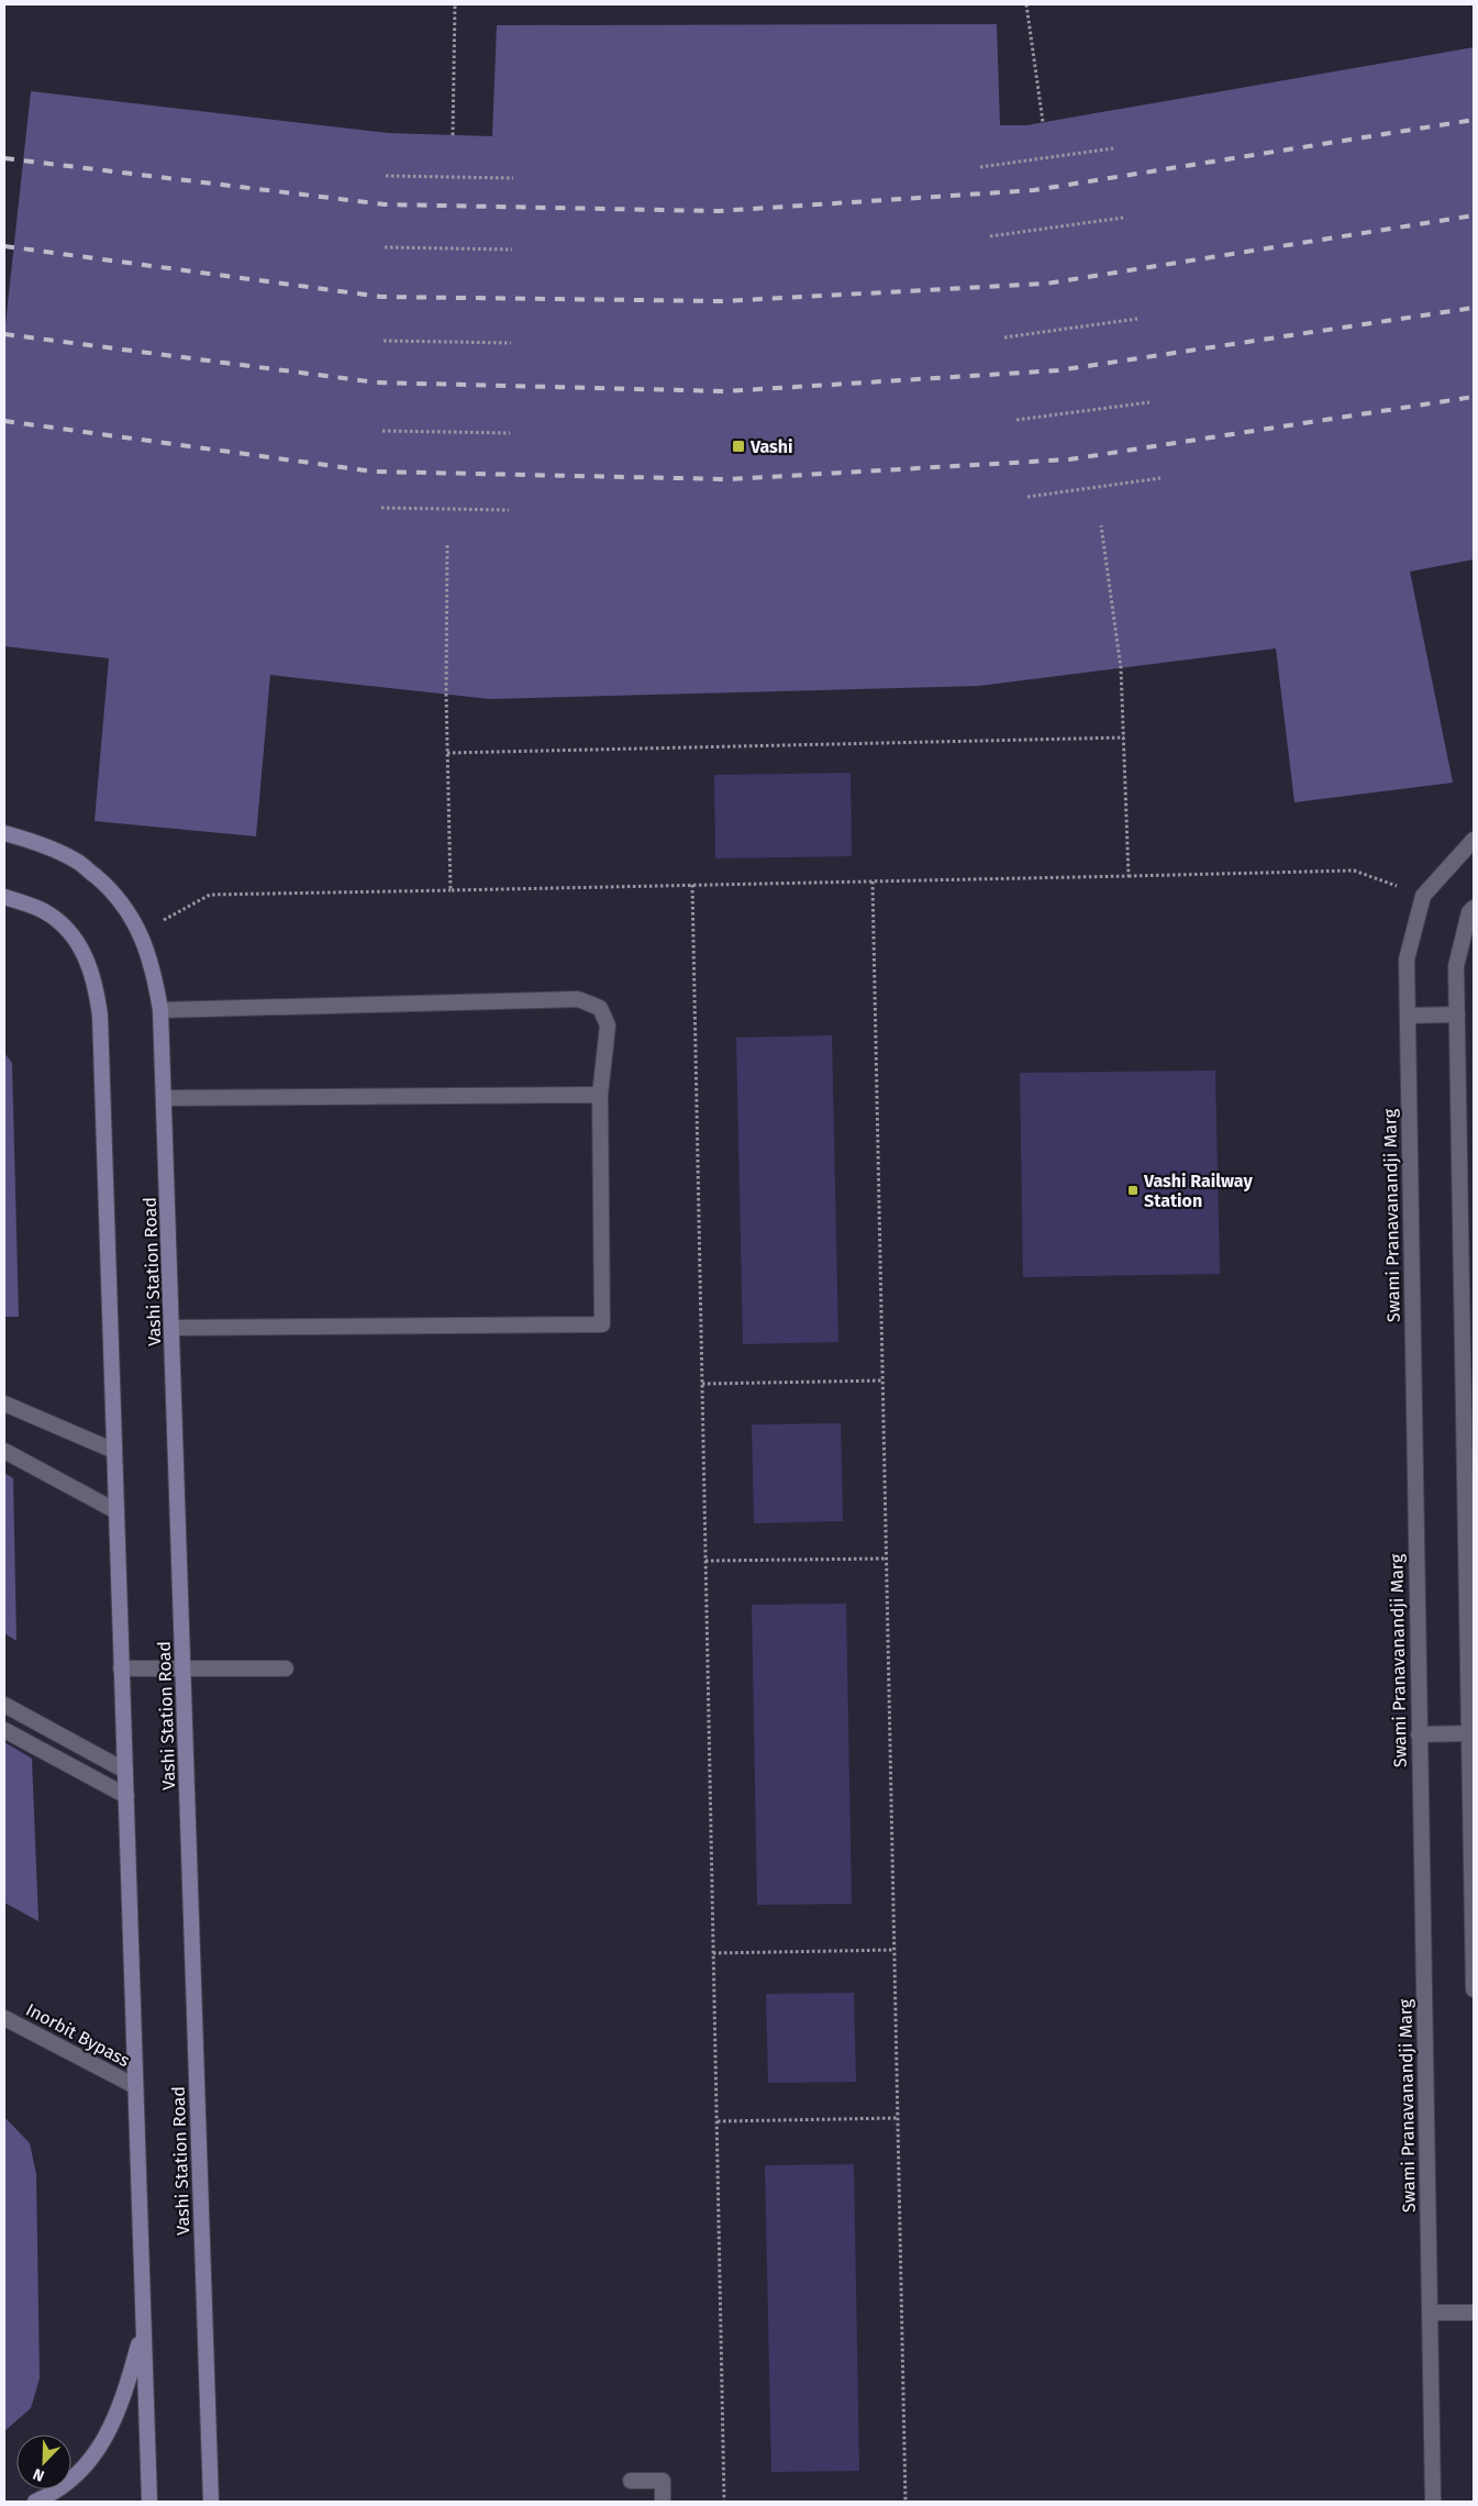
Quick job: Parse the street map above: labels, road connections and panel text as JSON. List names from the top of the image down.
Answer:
{
  "streets": {
    "main road": ["Vashi Station Road"],
    "street": ["Swami Pranavanandji Marg", "Inorbit Bypass"]
  },
  "places": {
    "transit": ["Vashi", "Vashi Railway Station"]
  },
  "north": "bottom left"
}
